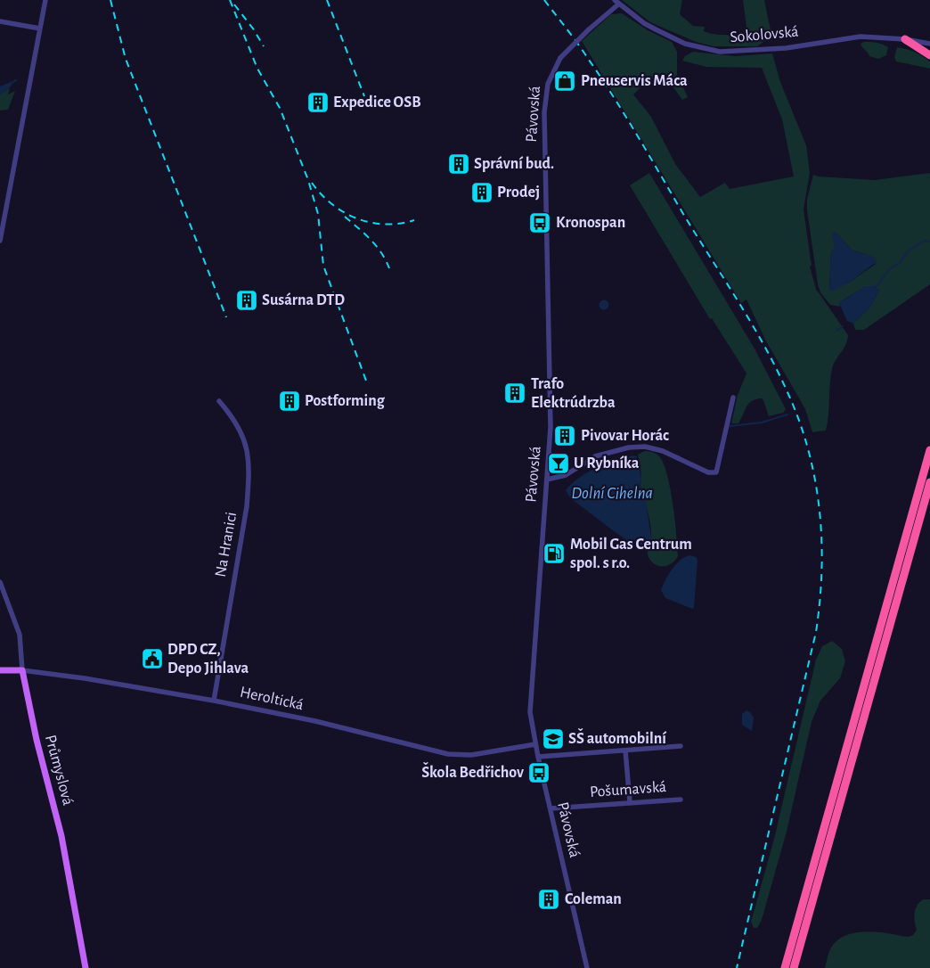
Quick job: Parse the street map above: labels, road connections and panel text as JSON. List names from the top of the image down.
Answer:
{
  "streets": {
    "main road": ["Heroltická", "Průmyslová"],
    "street": [
      "Sokolovská",
      "Pávovská",
      "Na Hranici",
      "Pošumavská"
    ]
  },
  "crossings": [
    ["Sokolovská", "Pávovská"],
    ["Pávovská", "Heroltická"],
    ["Pávovská", "Pošumavská"],
    ["Na Hranici", "Heroltická"],
    ["Heroltická", "Průmyslová"]
  ],
  "water": ["Dolní Cihelna"],
  "places": {
    "shop": ["Pneuservis Máca"],
    "building": [
      "Expedice OSB",
      "Správní bud.",
      "Prodej",
      "Susárna DTD",
      "Trafo Elektrúdrzba",
      "Postforming",
      "Pivovar Horác",
      "Coleman"
    ],
    "bus stop": ["Kronospan", "Škola Bedřichov"],
    "bar": ["U Rybníka"],
    "fuel station": ["Mobil Gas Centrum spol. s r.o."],
    "public building": ["DPD CZ, Depo Jihlava"],
    "school or university": ["SŠ automobilní"]
  }
}
